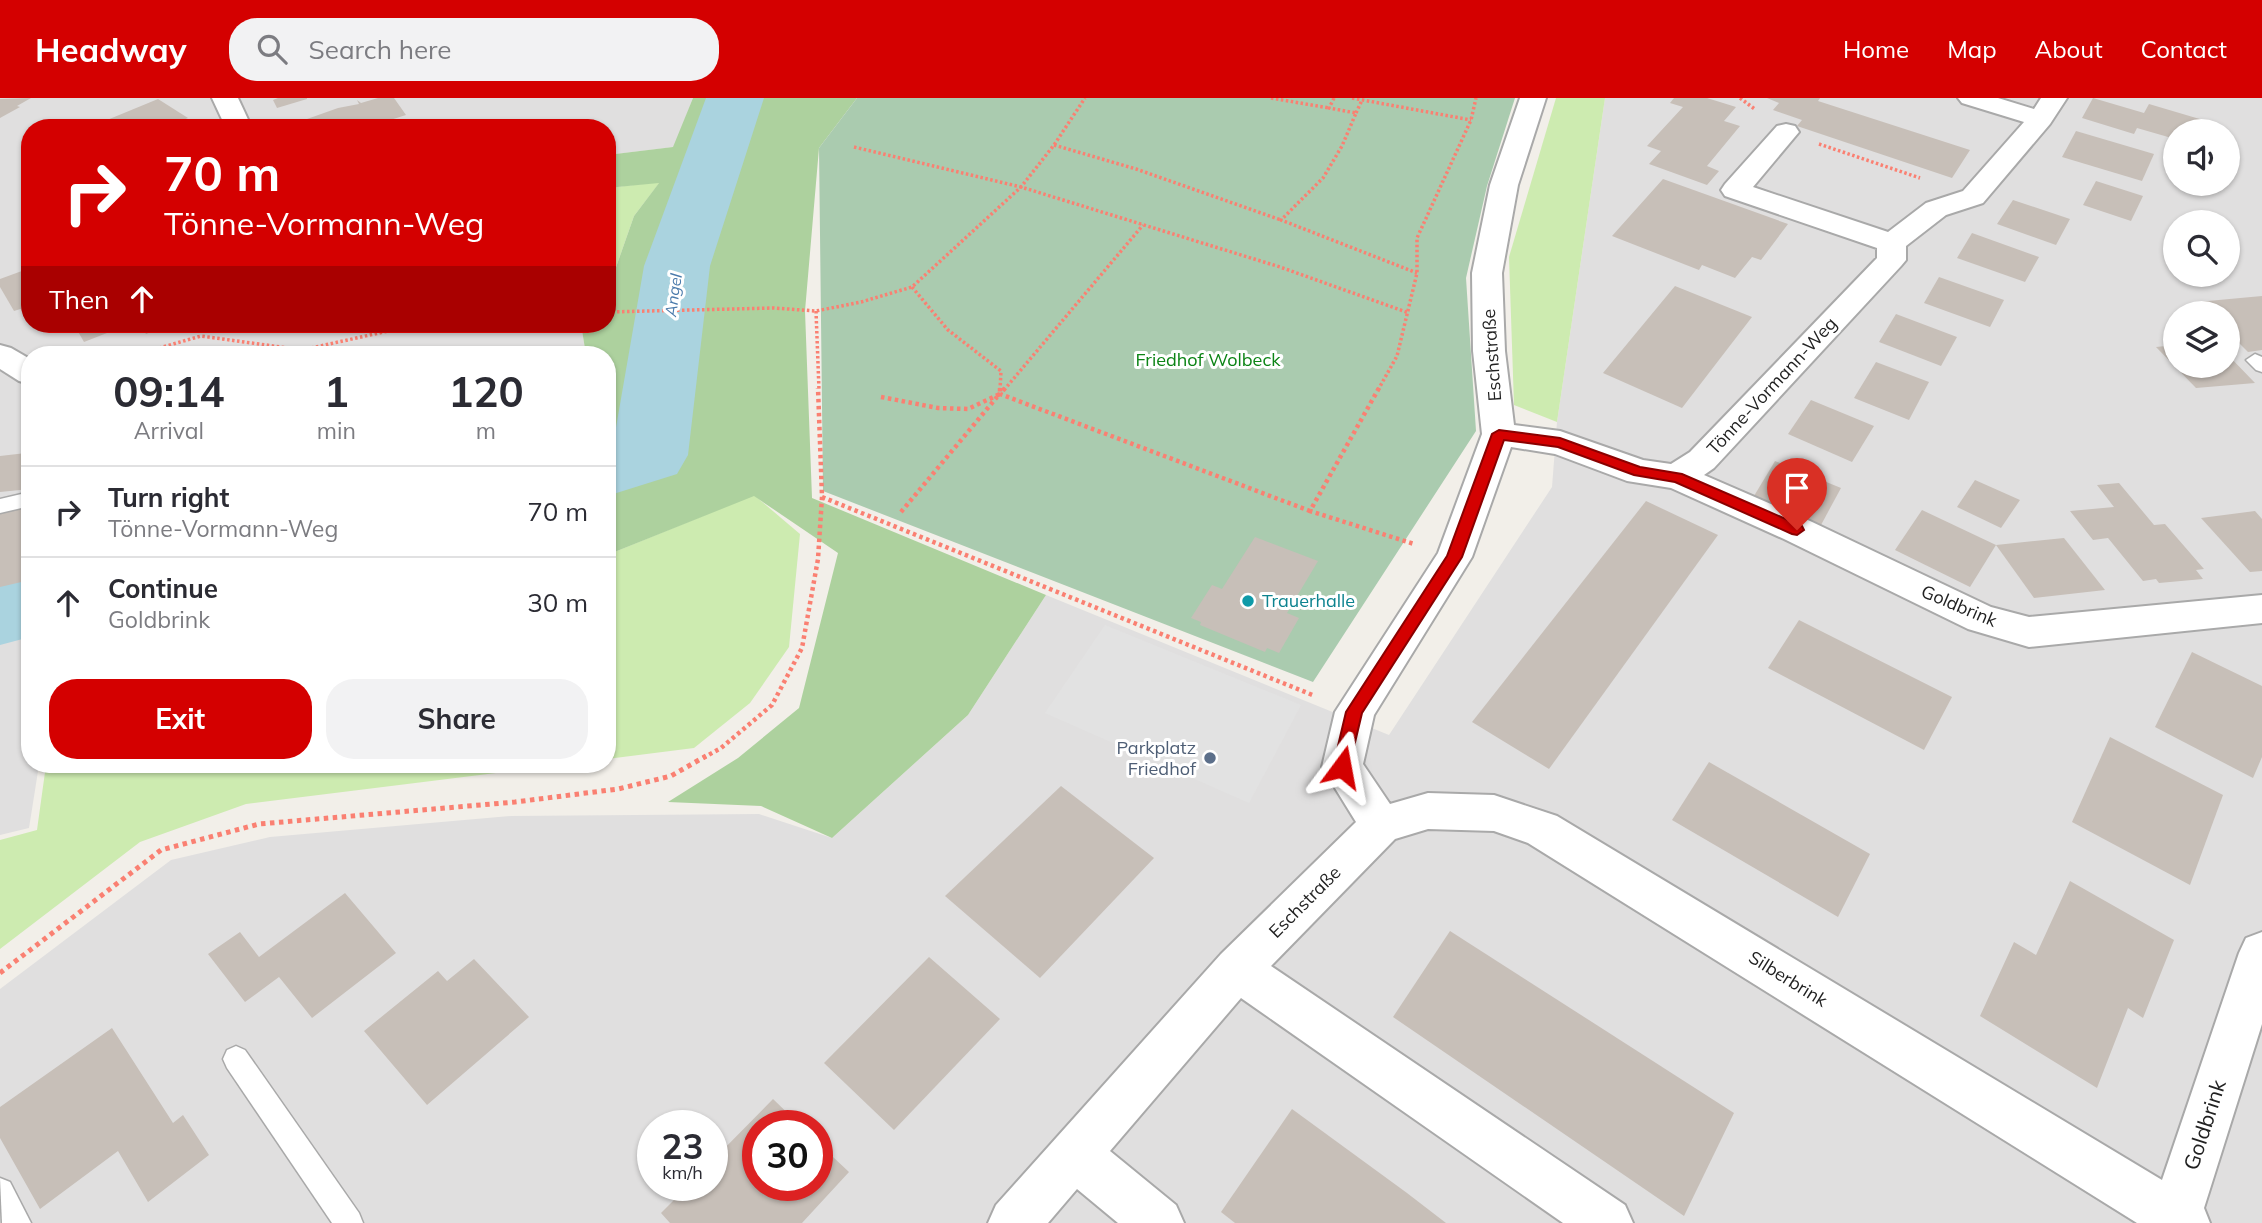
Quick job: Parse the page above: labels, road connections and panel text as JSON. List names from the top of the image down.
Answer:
{
  "streets": {
    "street": [
      "Eschstraße",
      "Tönne-Vormann-Weg",
      "Goldbrink",
      "Silberbrink"
    ]
  },
  "crossings": [
    ["Eschstraße", "Silberbrink"],
    ["Tönne-Vormann-Weg", "Goldbrink"],
    ["Goldbrink", "Silberbrink"]
  ],
  "water": ["Angel"],
  "parks": ["Friedhof Wolbeck"],
  "places": ["Trauerhalle", "Parkplatz Friedhof"],
  "page": {
    "header": "Headway",
    "search": "Search here",
    "nav": [
      "Home",
      "Map",
      "About",
      "Contact"
    ],
    "turn": ["70 m", "Tönne-Vormann-Weg"],
    "then": "Then",
    "eta": [
      "09:14",
      "Arrival",
      "1",
      "min",
      "120",
      "m"
    ],
    "list": [
      {
        "name": "Turn right",
        "note": "Tönne-Vormann-Weg",
        "value": "70 m"
      },
      {
        "name": "Continue",
        "note": "Goldbrink",
        "value": "30 m"
      }
    ],
    "buttons": ["Exit", "Share"],
    "speed": "23 km/h",
    "limit": "30"
  }
}
